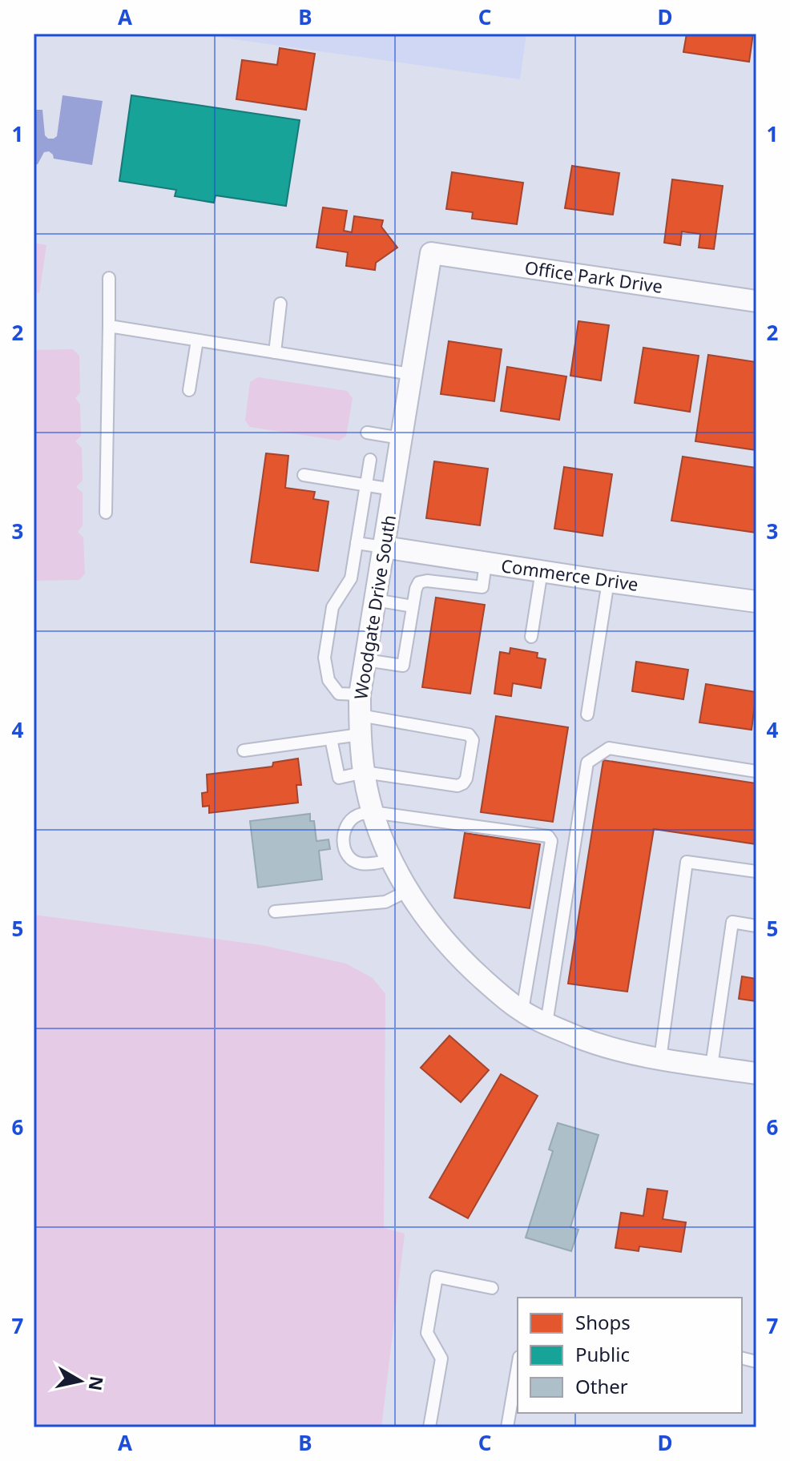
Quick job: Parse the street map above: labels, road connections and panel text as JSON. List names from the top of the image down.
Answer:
{
  "streets": {
    "street": ["Office Park Drive", "Commerce Drive", "Woodgate Drive South"]
  },
  "crossings": [
    ["Office Park Drive", "Woodgate Drive South"],
    ["Commerce Drive", "Woodgate Drive South"]
  ],
  "legend": ["Shops", "Public", "Other"],
  "north": "right",
  "grid": {
    "columns": [
      "A",
      "B",
      "C",
      "D"
    ],
    "rows": [
      "1",
      "2",
      "3",
      "4",
      "5",
      "6",
      "7"
    ]
  }
}
